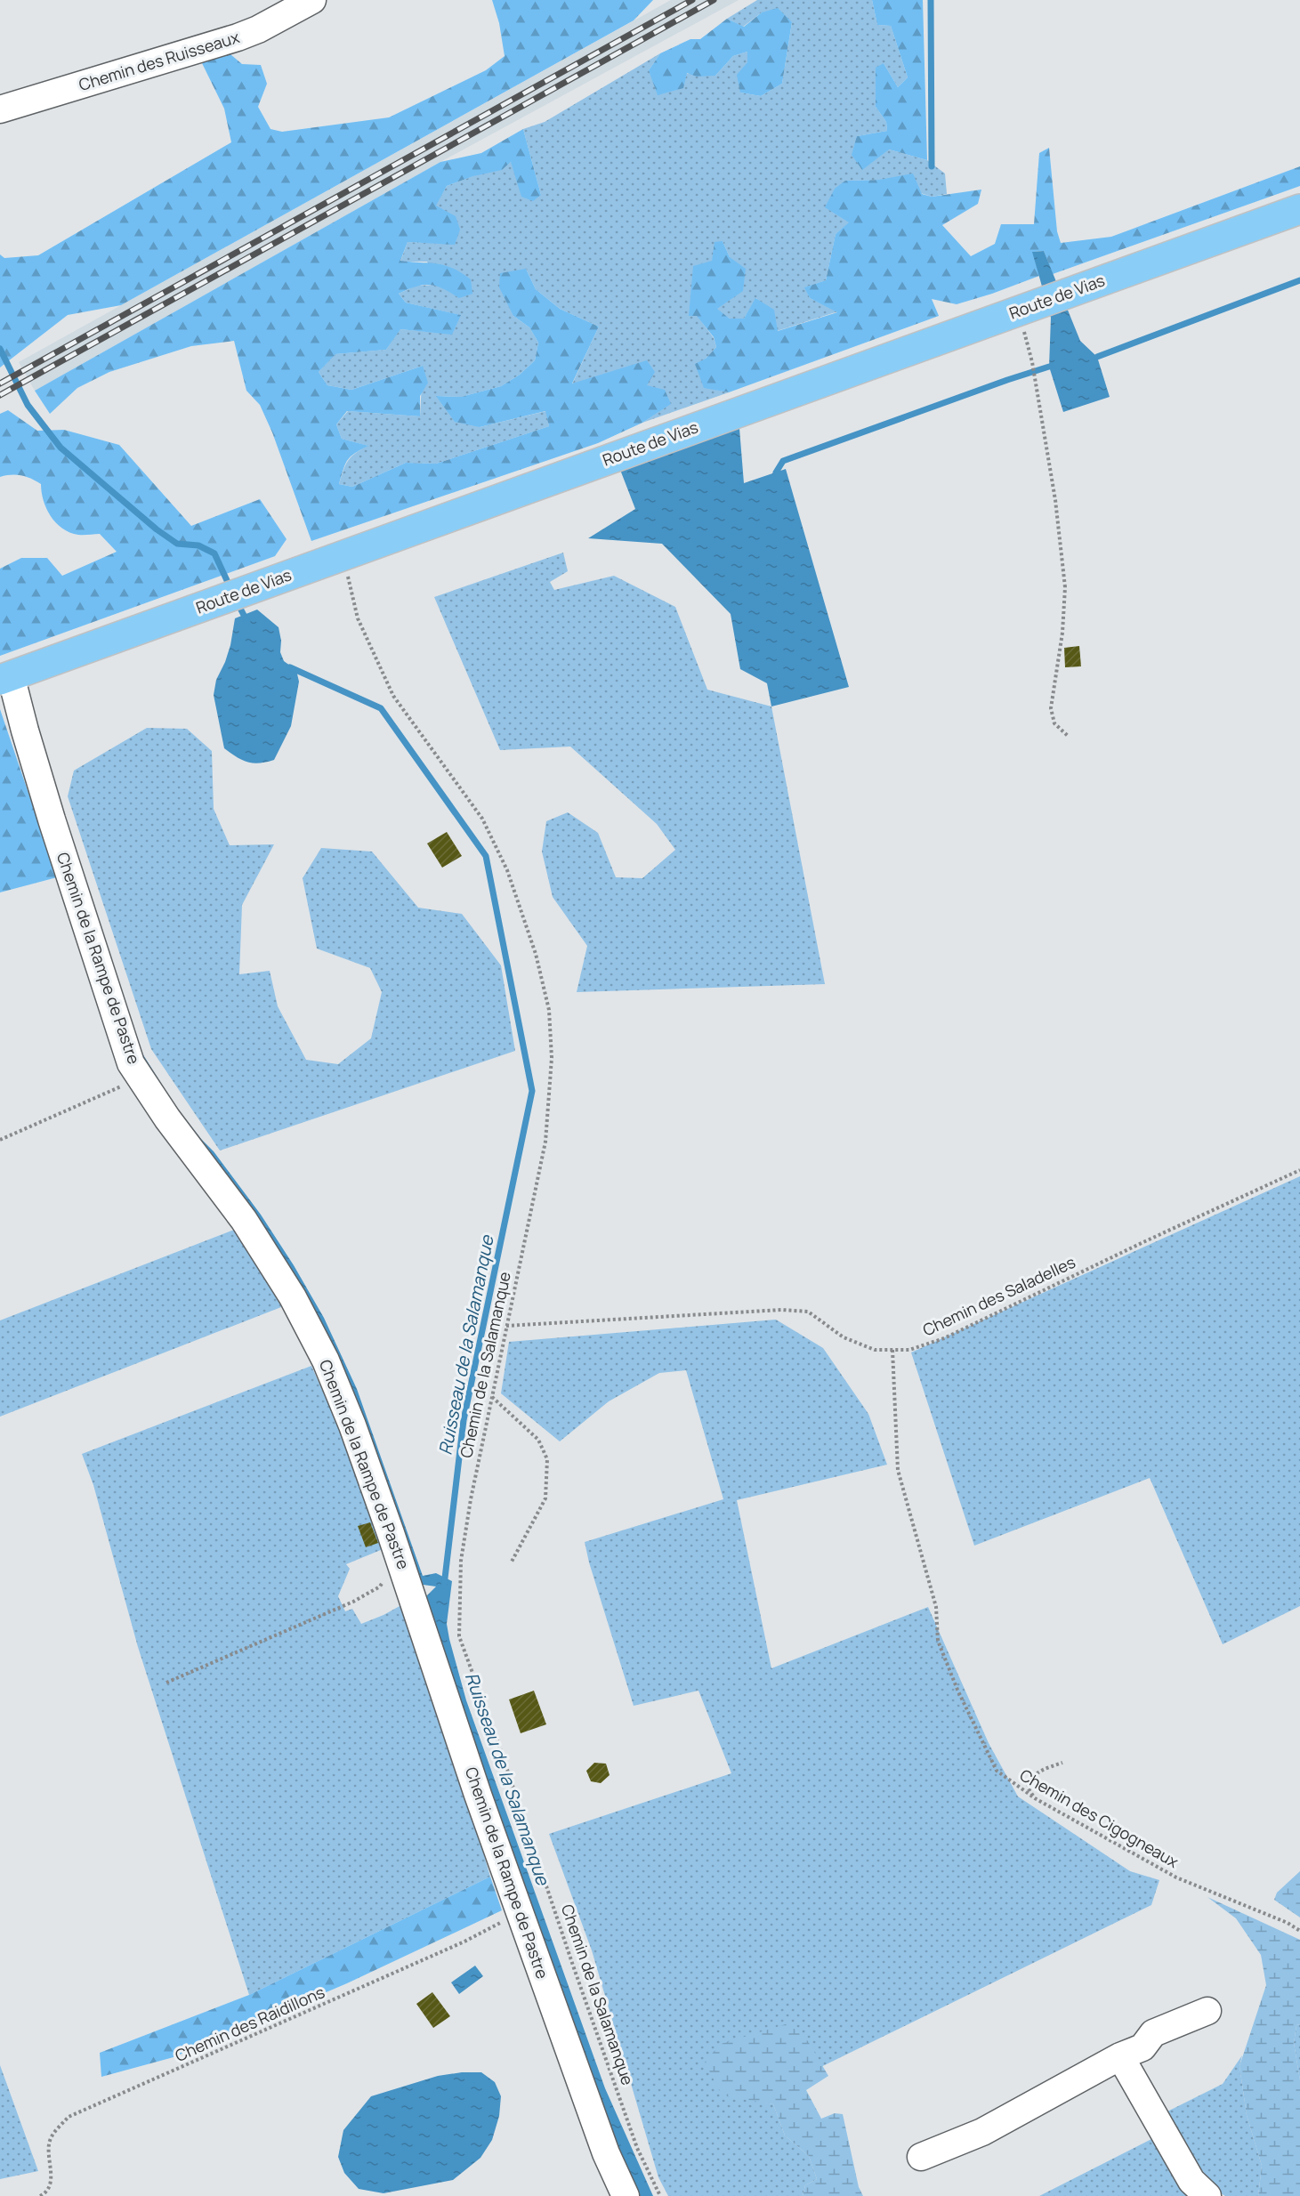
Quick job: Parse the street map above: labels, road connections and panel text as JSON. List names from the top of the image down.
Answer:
{
  "streets": {
    "main road": ["Route de Vias"],
    "street": ["Chemin des Ruisseaux", "Chemin de la Rampe de Pastre"],
    "path": [
      "Chemin des Saladelles",
      "Chemin de la Salamanque",
      "Chemin des Cigogneaux",
      "Chemin des Raidillons"
    ]
  },
  "crossings": [
    ["Route de Vias", "Chemin de la Rampe de Pastre"],
    ["Route de Vias", "Chemin de la Salamanque"],
    ["Chemin de la Rampe de Pastre", "Chemin des Raidillons"],
    ["Chemin des Saladelles", "Chemin de la Salamanque"],
    ["Chemin des Saladelles", "Chemin des Cigogneaux"]
  ],
  "water": ["Ruisseau de la Salamanque"]
}
